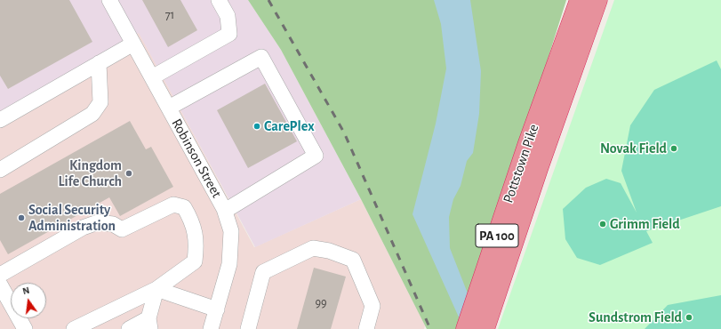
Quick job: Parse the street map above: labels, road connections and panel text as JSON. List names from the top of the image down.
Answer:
{
  "streets": {
    "highway": ["Pottstown Pike", "PA 100"],
    "street": ["Robinson Street"]
  },
  "places": [
    "CarePlex",
    "Novak Field",
    "Kingdom Life Church",
    "Social Security Administration",
    "Grimm Field",
    "Sundstrom Field"
  ],
  "house_numbers": ["71", "99"],
  "north": "top"
}
